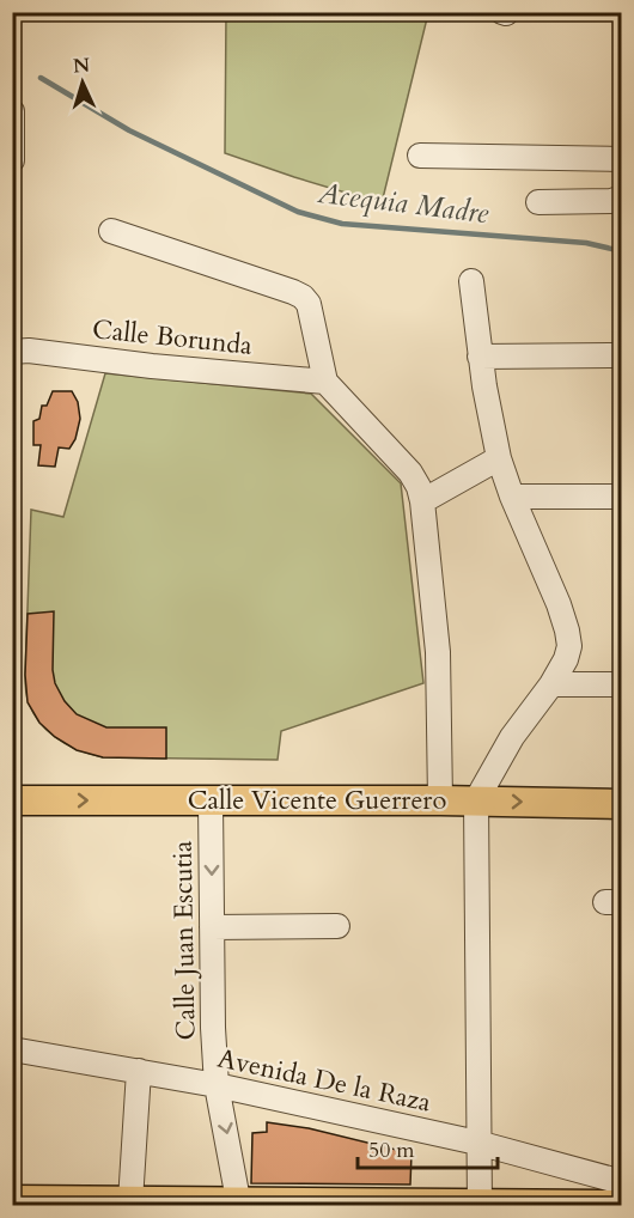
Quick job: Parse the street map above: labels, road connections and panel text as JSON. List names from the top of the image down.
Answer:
{
  "streets": {
    "main road": ["Calle Vicente Guerrero"],
    "street": ["Calle Borunda", "Calle Juan Escutia", "Avenida De la Raza"]
  },
  "crossings": [
    ["Calle Vicente Guerrero", "Calle Juan Escutia"],
    ["Calle Juan Escutia", "Avenida De la Raza"]
  ],
  "one_way": ["Calle Vicente Guerrero"],
  "water": ["Acequia Madre"],
  "scale_bar": "50 m",
  "north": "top"
}
